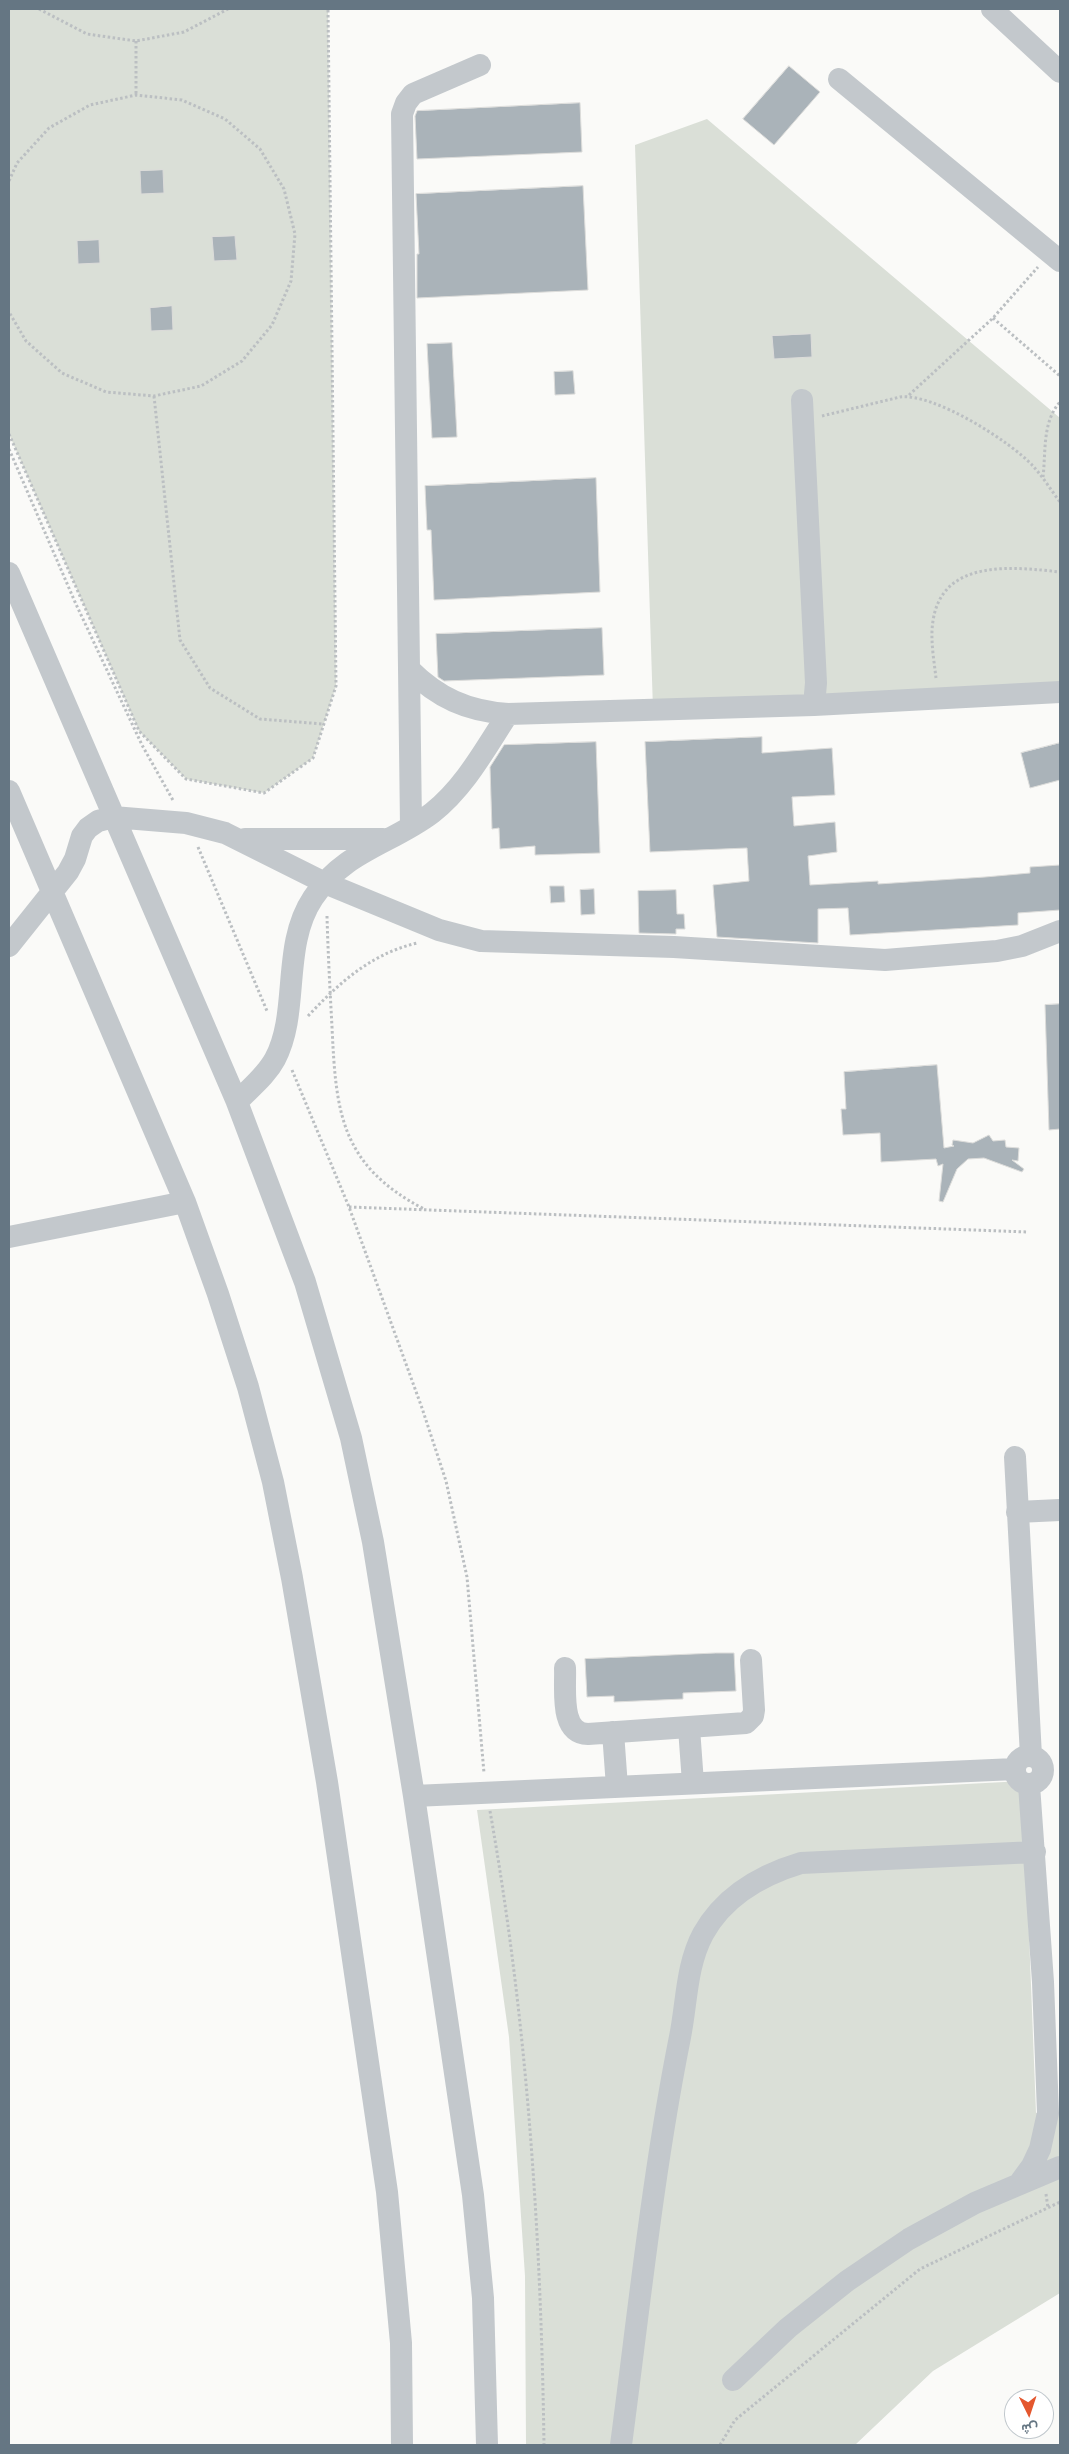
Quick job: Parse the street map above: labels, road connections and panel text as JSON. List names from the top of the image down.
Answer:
{
  "north": "bottom"
}
